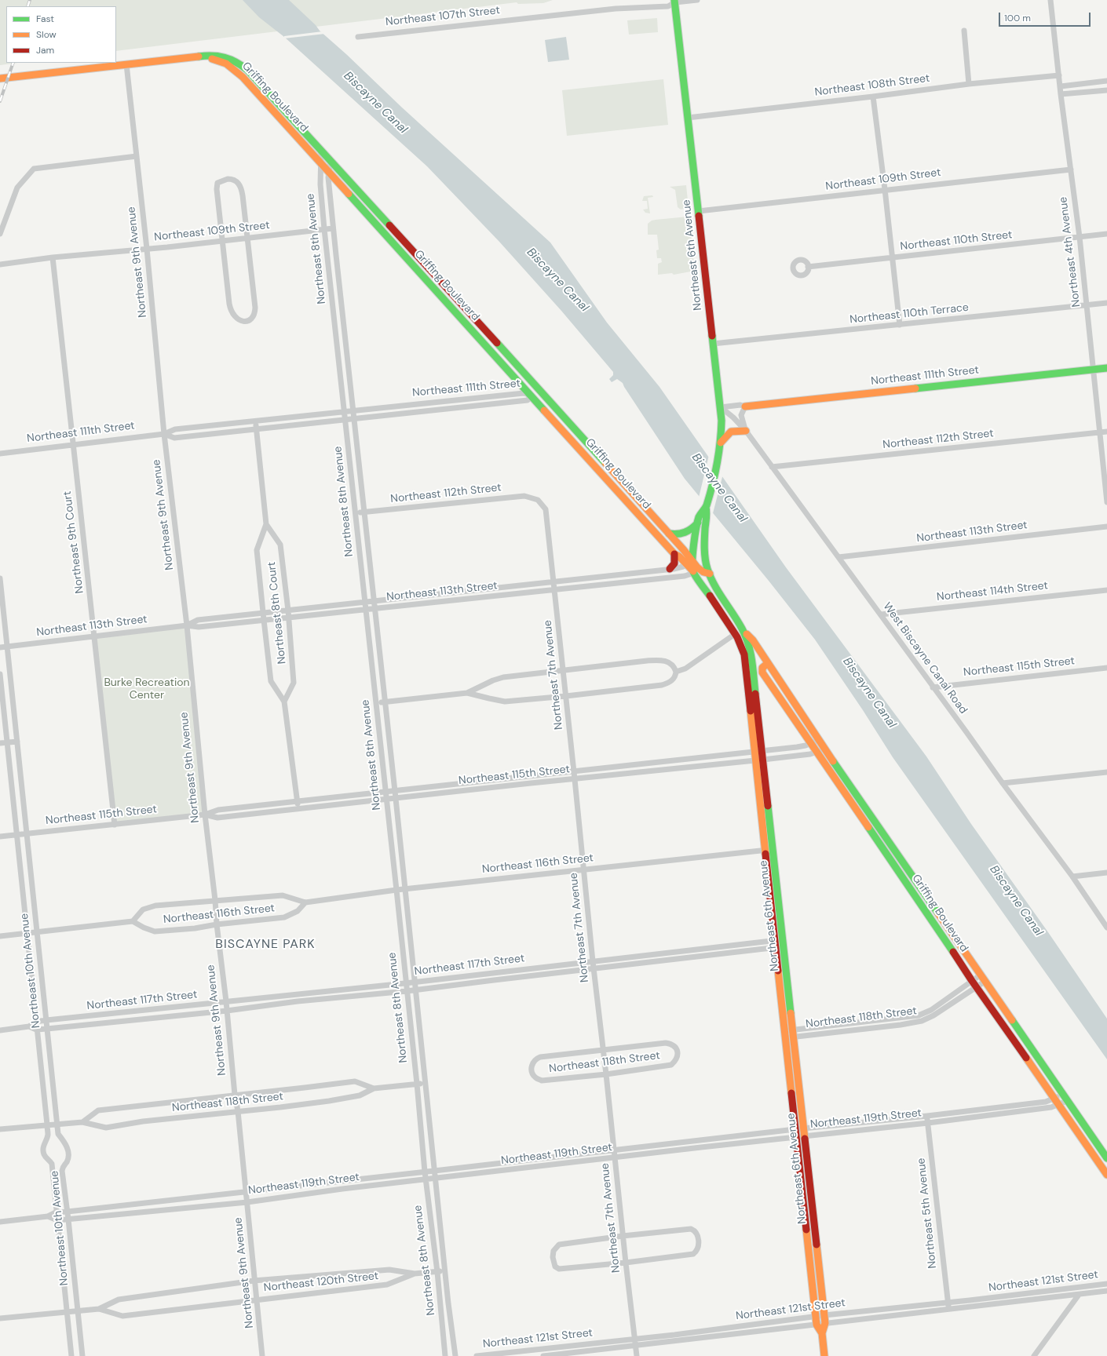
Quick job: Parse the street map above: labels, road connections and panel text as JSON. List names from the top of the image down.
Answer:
{
  "streets": {
    "street": [
      "Northeast 107th Street",
      "Northeast 108th Street",
      "Griffing Boulevard",
      "Northeast 109th Street",
      "Northeast 110th Street",
      "Northeast 8th Avenue",
      "Northeast 4th Avenue",
      "Northeast 6th Avenue",
      "Northeast 9th Avenue",
      "Northeast 110th Terrace",
      "Northeast 111th Street",
      "Northeast 112th Street",
      "Northeast 113th Street",
      "Northeast 9th Court",
      "Northeast 114th Street",
      "Northeast 8th Court",
      "West Biscayne Canal Road",
      "Northeast 115th Street",
      "Northeast 7th Avenue",
      "Northeast 116th Street",
      "Northeast 117th Street",
      "Northeast 10th Avenue",
      "Northeast 118th Street",
      "Northeast 119th Street",
      "Northeast 5th Avenue",
      "Northeast 121st Street",
      "Northeast 120th Street"
    ]
  },
  "crossings": [
    ["Northeast 107th Street", "Northeast 6th Avenue"],
    ["Northeast 108th Street", "Northeast 4th Avenue"],
    ["Northeast 108th Street", "Northeast 6th Avenue"],
    ["Griffing Boulevard", "Northeast 8th Avenue"],
    ["Griffing Boulevard", "Northeast 6th Avenue"],
    ["Griffing Boulevard", "Northeast 111th Street"],
    ["Griffing Boulevard", "Northeast 113th Street"],
    ["Griffing Boulevard", "Northeast 115th Street"],
    ["Griffing Boulevard", "Northeast 118th Street"],
    ["Griffing Boulevard", "Northeast 119th Street"],
    ["Northeast 109th Street", "Northeast 8th Avenue"],
    ["Northeast 109th Street", "Northeast 4th Avenue"],
    ["Northeast 109th Street", "Northeast 6th Avenue"],
    ["Northeast 109th Street", "Northeast 9th Avenue"],
    ["Northeast 109th Street", "Northeast 9th Court"],
    ["Northeast 110th Street", "Northeast 4th Avenue"],
    ["Northeast 8th Avenue", "Northeast 111th Street"],
    ["Northeast 8th Avenue", "Northeast 112th Street"],
    ["Northeast 8th Avenue", "Northeast 113th Street"],
    ["Northeast 8th Avenue", "Northeast 115th Street"],
    ["Northeast 8th Avenue", "Northeast 116th Street"],
    ["Northeast 8th Avenue", "Northeast 117th Street"],
    ["Northeast 8th Avenue", "Northeast 118th Street"],
    ["Northeast 8th Avenue", "Northeast 119th Street"],
    ["Northeast 8th Avenue", "Northeast 120th Street"],
    ["Northeast 4th Avenue", "Northeast 110th Terrace"],
    ["Northeast 4th Avenue", "Northeast 111th Street"],
    ["Northeast 4th Avenue", "Northeast 112th Street"],
    ["Northeast 6th Avenue", "Northeast 110th Terrace"],
    ["Northeast 6th Avenue", "Northeast 113th Street"],
    ["Northeast 6th Avenue", "West Biscayne Canal Road"],
    ["Northeast 6th Avenue", "Northeast 115th Street"],
    ["Northeast 6th Avenue", "Northeast 116th Street"],
    ["Northeast 6th Avenue", "Northeast 117th Street"],
    ["Northeast 6th Avenue", "Northeast 118th Street"],
    ["Northeast 6th Avenue", "Northeast 119th Street"],
    ["Northeast 6th Avenue", "Northeast 121st Street"],
    ["Northeast 9th Avenue", "Northeast 111th Street"],
    ["Northeast 9th Avenue", "Northeast 113th Street"],
    ["Northeast 9th Avenue", "Northeast 115th Street"],
    ["Northeast 9th Avenue", "Northeast 116th Street"],
    ["Northeast 9th Avenue", "Northeast 117th Street"],
    ["Northeast 9th Avenue", "Northeast 118th Street"],
    ["Northeast 9th Avenue", "Northeast 119th Street"],
    ["Northeast 9th Avenue", "Northeast 120th Street"],
    ["Northeast 111th Street", "Northeast 9th Court"],
    ["Northeast 111th Street", "Northeast 8th Court"],
    ["Northeast 112th Street", "West Biscayne Canal Road"],
    ["Northeast 112th Street", "Northeast 7th Avenue"],
    ["Northeast 113th Street", "Northeast 9th Court"],
    ["Northeast 113th Street", "Northeast 8th Court"],
    ["Northeast 113th Street", "West Biscayne Canal Road"],
    ["Northeast 113th Street", "Northeast 7th Avenue"],
    ["Northeast 113th Street", "Northeast 10th Avenue"],
    ["Northeast 9th Court", "Northeast 115th Street"],
    ["Northeast 114th Street", "West Biscayne Canal Road"],
    ["Northeast 8th Court", "Northeast 115th Street"],
    ["West Biscayne Canal Road", "Northeast 115th Street"],
    ["Northeast 115th Street", "Northeast 7th Avenue"],
    ["Northeast 115th Street", "Northeast 10th Avenue"],
    ["Northeast 7th Avenue", "Northeast 116th Street"],
    ["Northeast 7th Avenue", "Northeast 117th Street"],
    ["Northeast 7th Avenue", "Northeast 118th Street"],
    ["Northeast 7th Avenue", "Northeast 119th Street"],
    ["Northeast 7th Avenue", "Northeast 121st Street"],
    ["Northeast 117th Street", "Northeast 10th Avenue"],
    ["Northeast 10th Avenue", "Northeast 118th Street"],
    ["Northeast 10th Avenue", "Northeast 119th Street"],
    ["Northeast 10th Avenue", "Northeast 120th Street"],
    ["Northeast 119th Street", "Northeast 5th Avenue"],
    ["Northeast 5th Avenue", "Northeast 121st Street"]
  ],
  "districts": ["BISCAYNE PARK"],
  "water": ["Biscayne Canal"],
  "parks": ["Burke Recreation Center"],
  "legend": ["Fast", "Slow", "Jam"],
  "scale_bar": "100 m"
}
